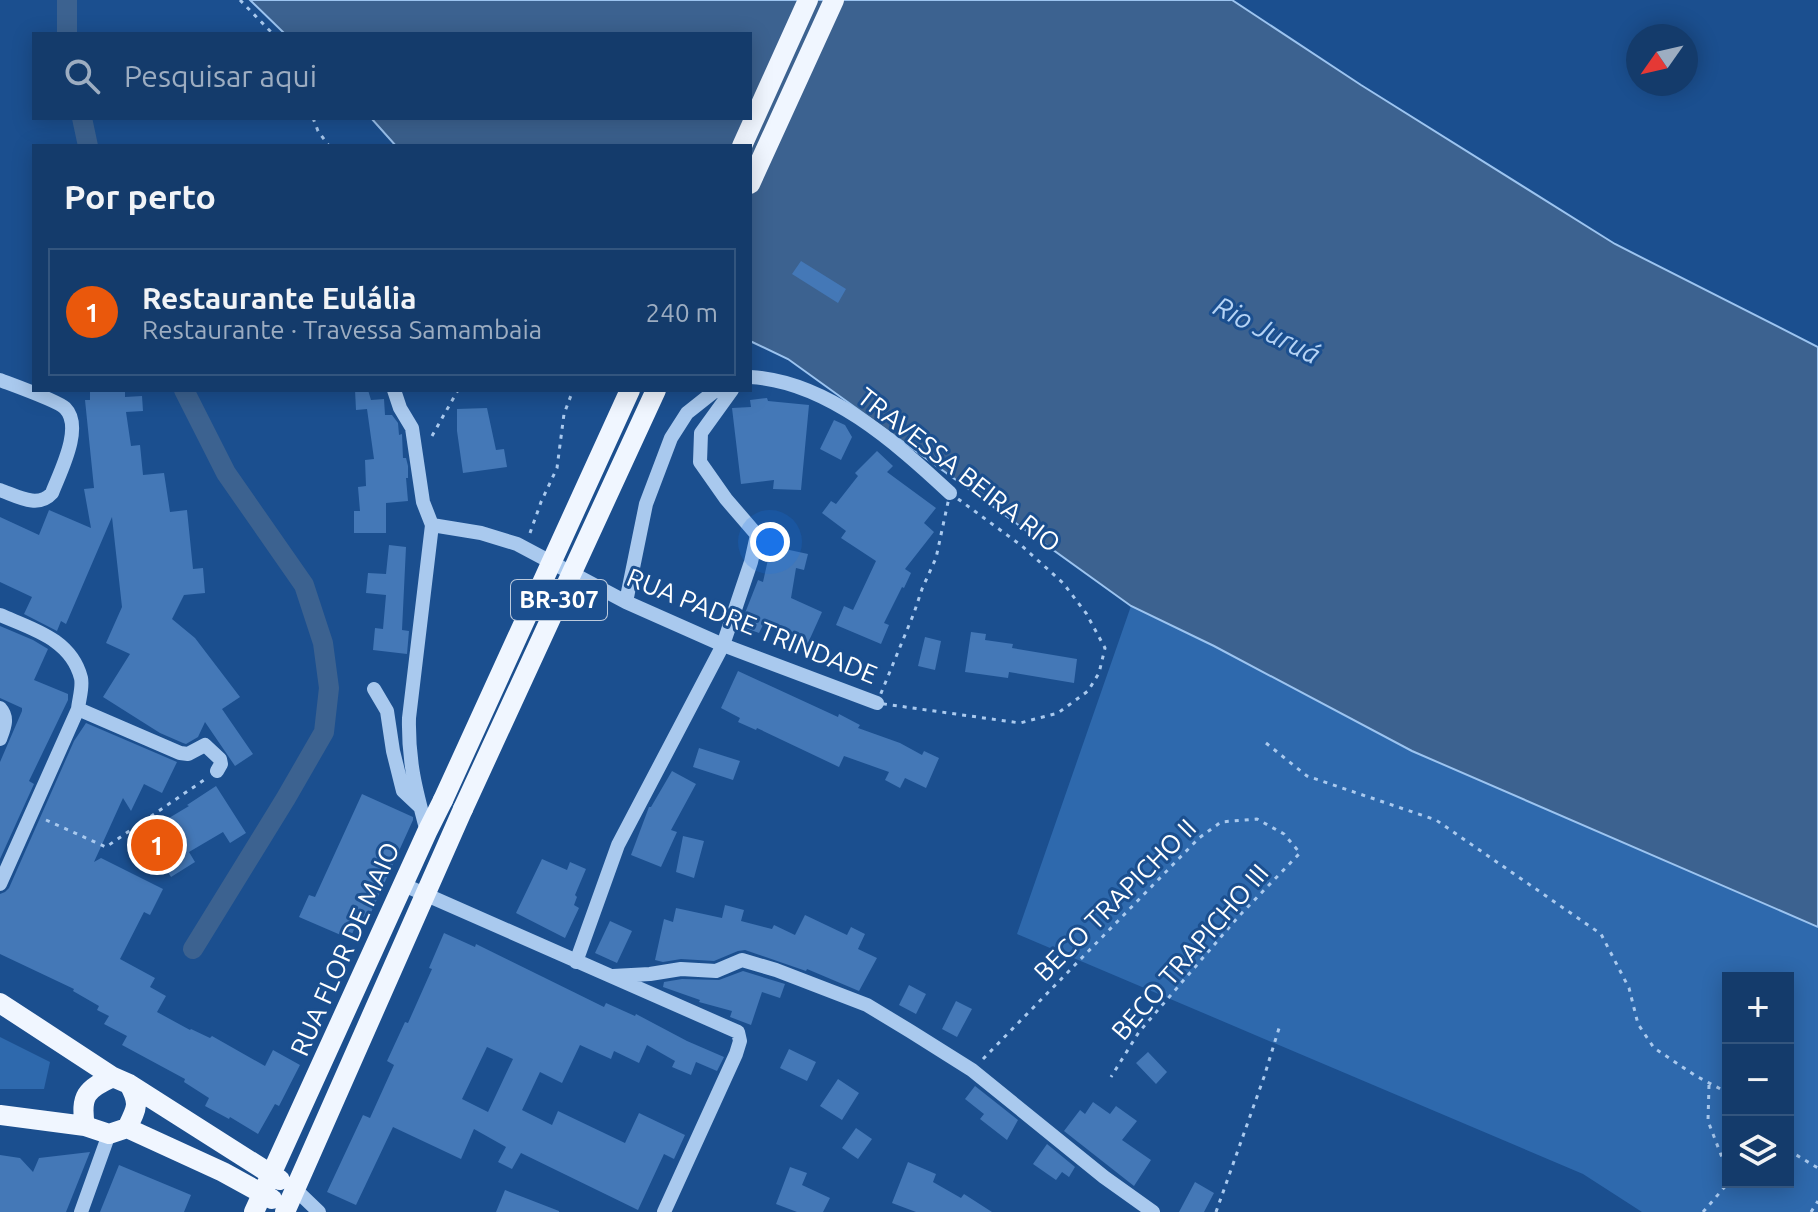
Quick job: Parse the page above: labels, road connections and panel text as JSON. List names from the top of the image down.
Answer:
{
  "streets": {
    "main road": ["BR-307", "RUA FLOR DE MAIO"],
    "street": ["TRAVESSA BEIRA RIO", "RUA PADRE TRINDADE"],
    "path": ["BECO TRAPICHO II", "BECO TRAPICHO III"]
  },
  "crossings": [
    ["TRAVESSA BEIRA RIO", "RUA PADRE TRINDADE"],
    ["BR-307", "RUA FLOR DE MAIO"],
    ["RUA PADRE TRINDADE", "RUA FLOR DE MAIO"],
    ["BECO TRAPICHO II", "BECO TRAPICHO III"]
  ],
  "water": ["Rio Juruá"],
  "north": "bottom left",
  "page": {
    "search": "Pesquisar aqui",
    "heading": "Por perto",
    "list": [
      {
        "mark": "1",
        "name": "Restaurante Eulália",
        "note": "Restaurante · Travessa Samambaia",
        "value": "240 m"
      }
    ],
    "pins": "1",
    "map_buttons": ["+", "−"]
  }
}
